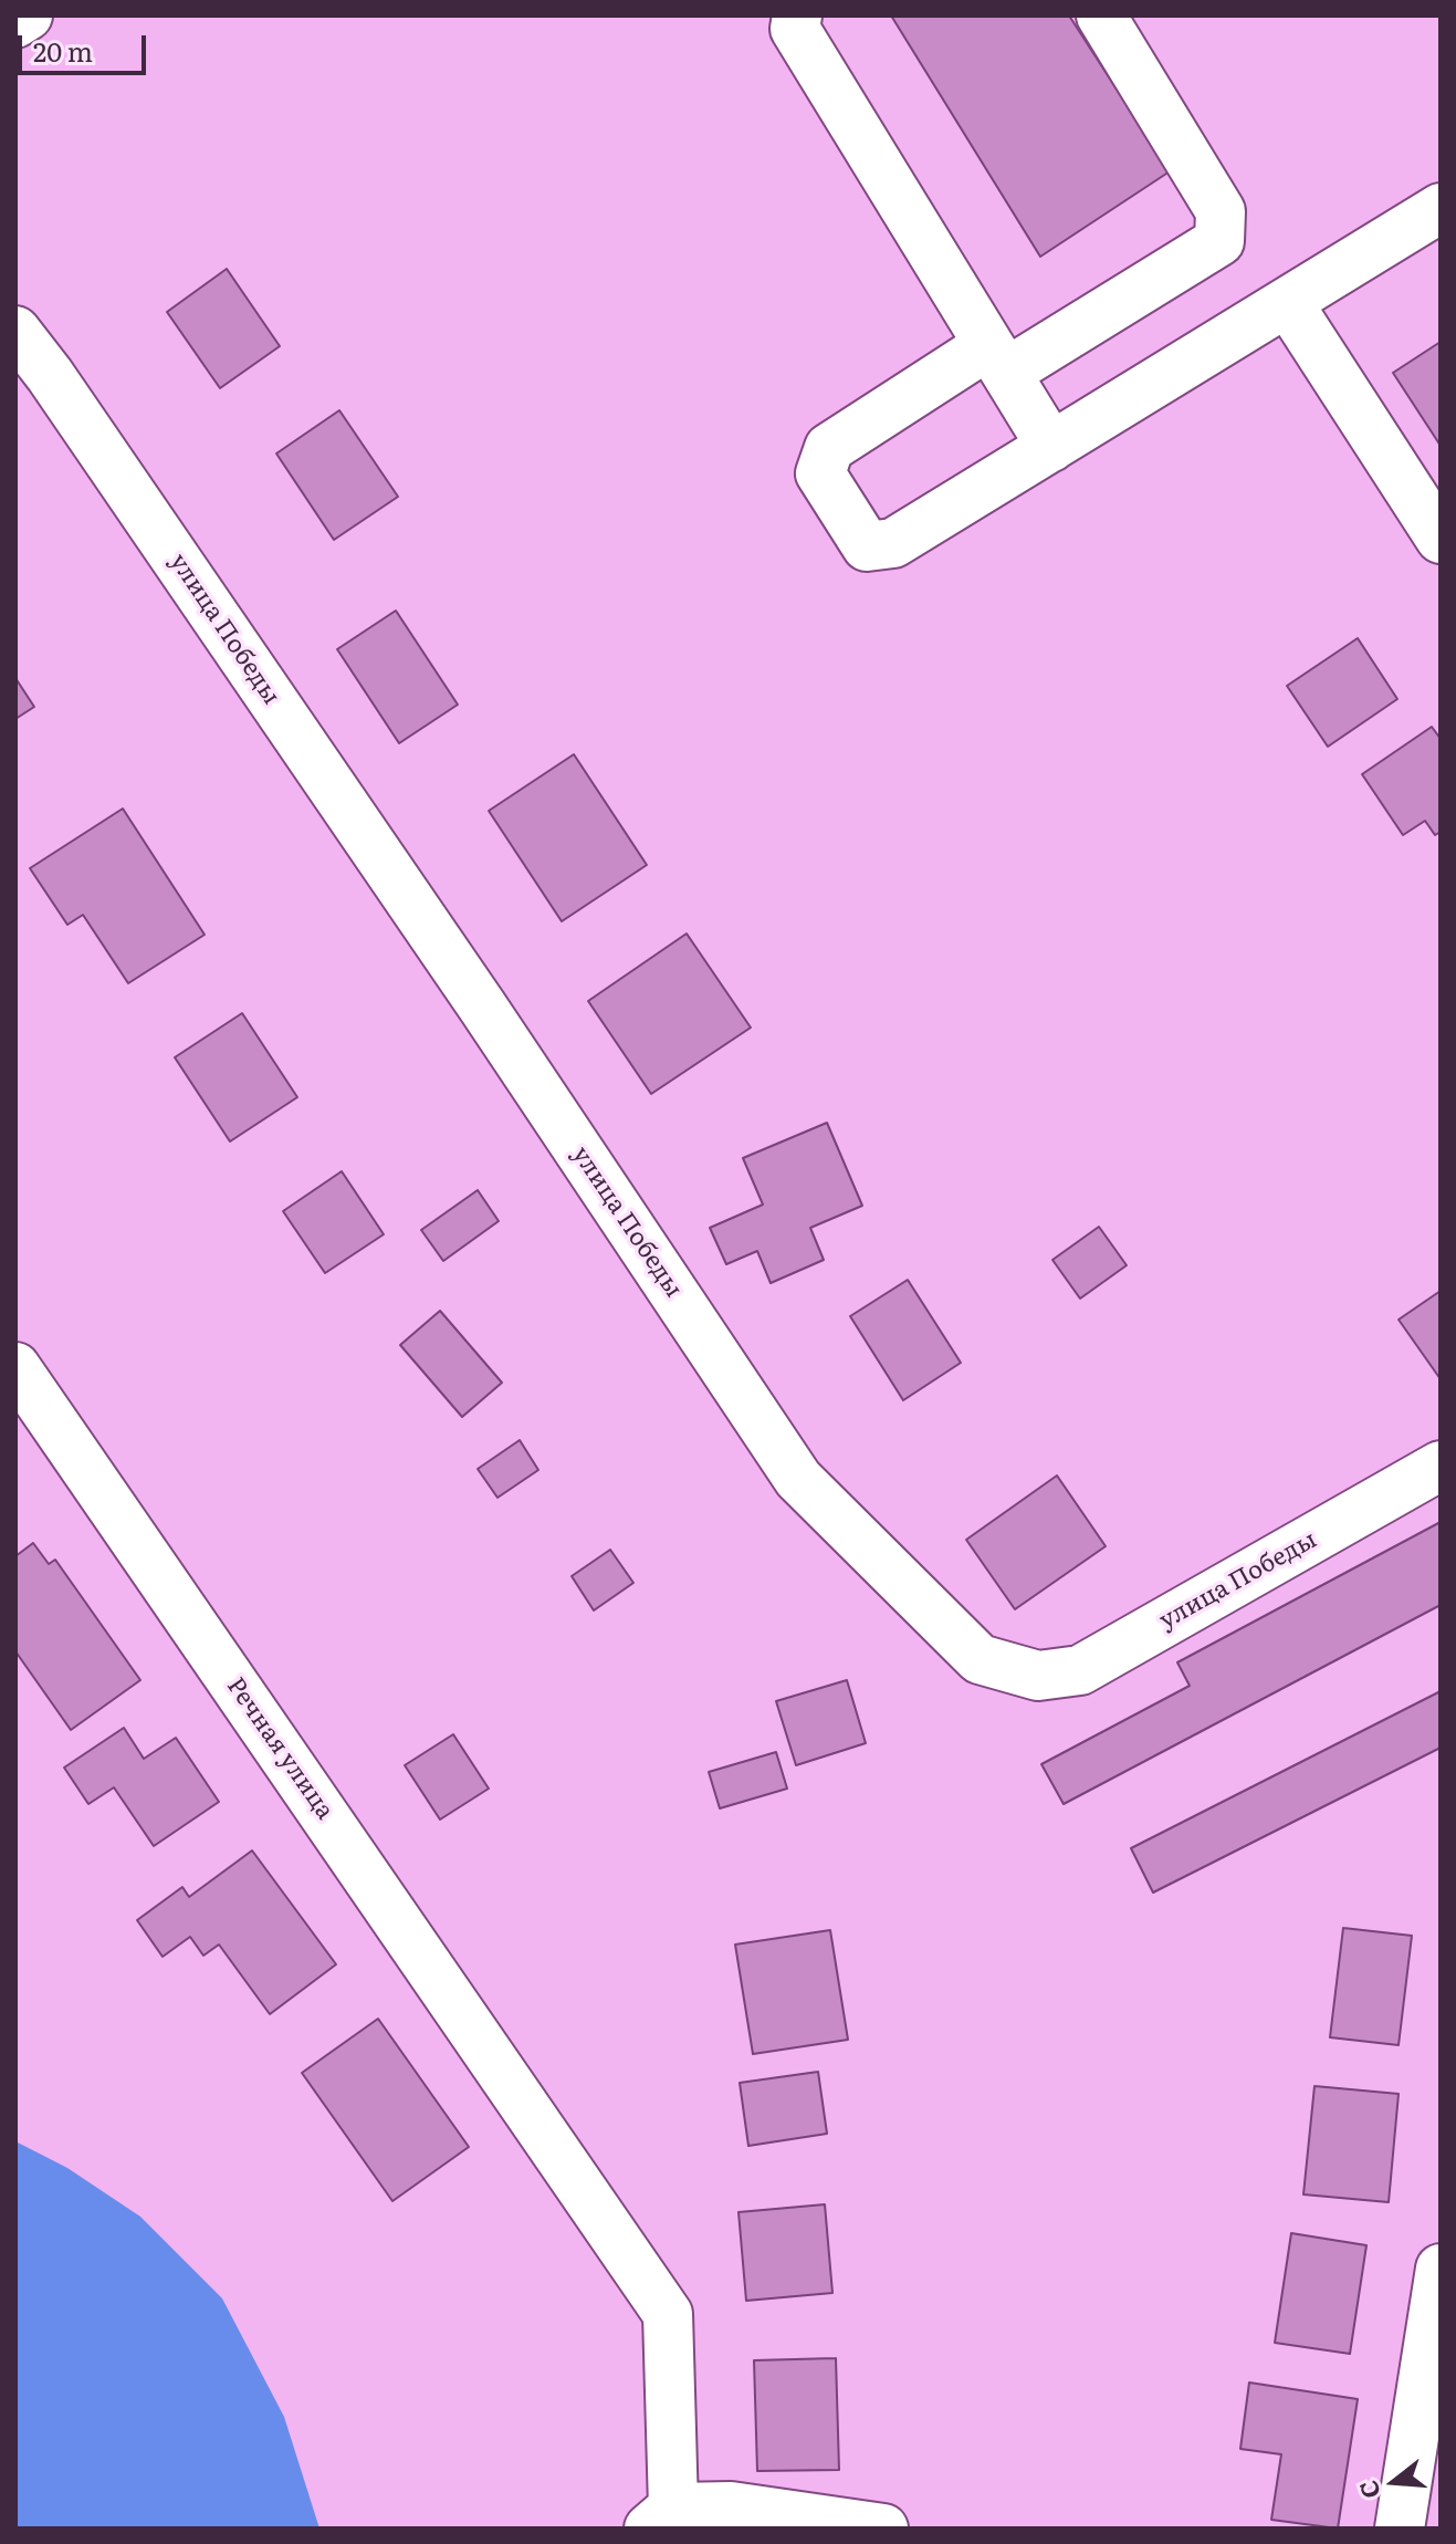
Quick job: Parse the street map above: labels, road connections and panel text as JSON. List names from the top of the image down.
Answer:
{
  "streets": {
    "street": ["улица Победы", "Речная улица"]
  },
  "scale_bar": "20 m",
  "north": "left"
}
